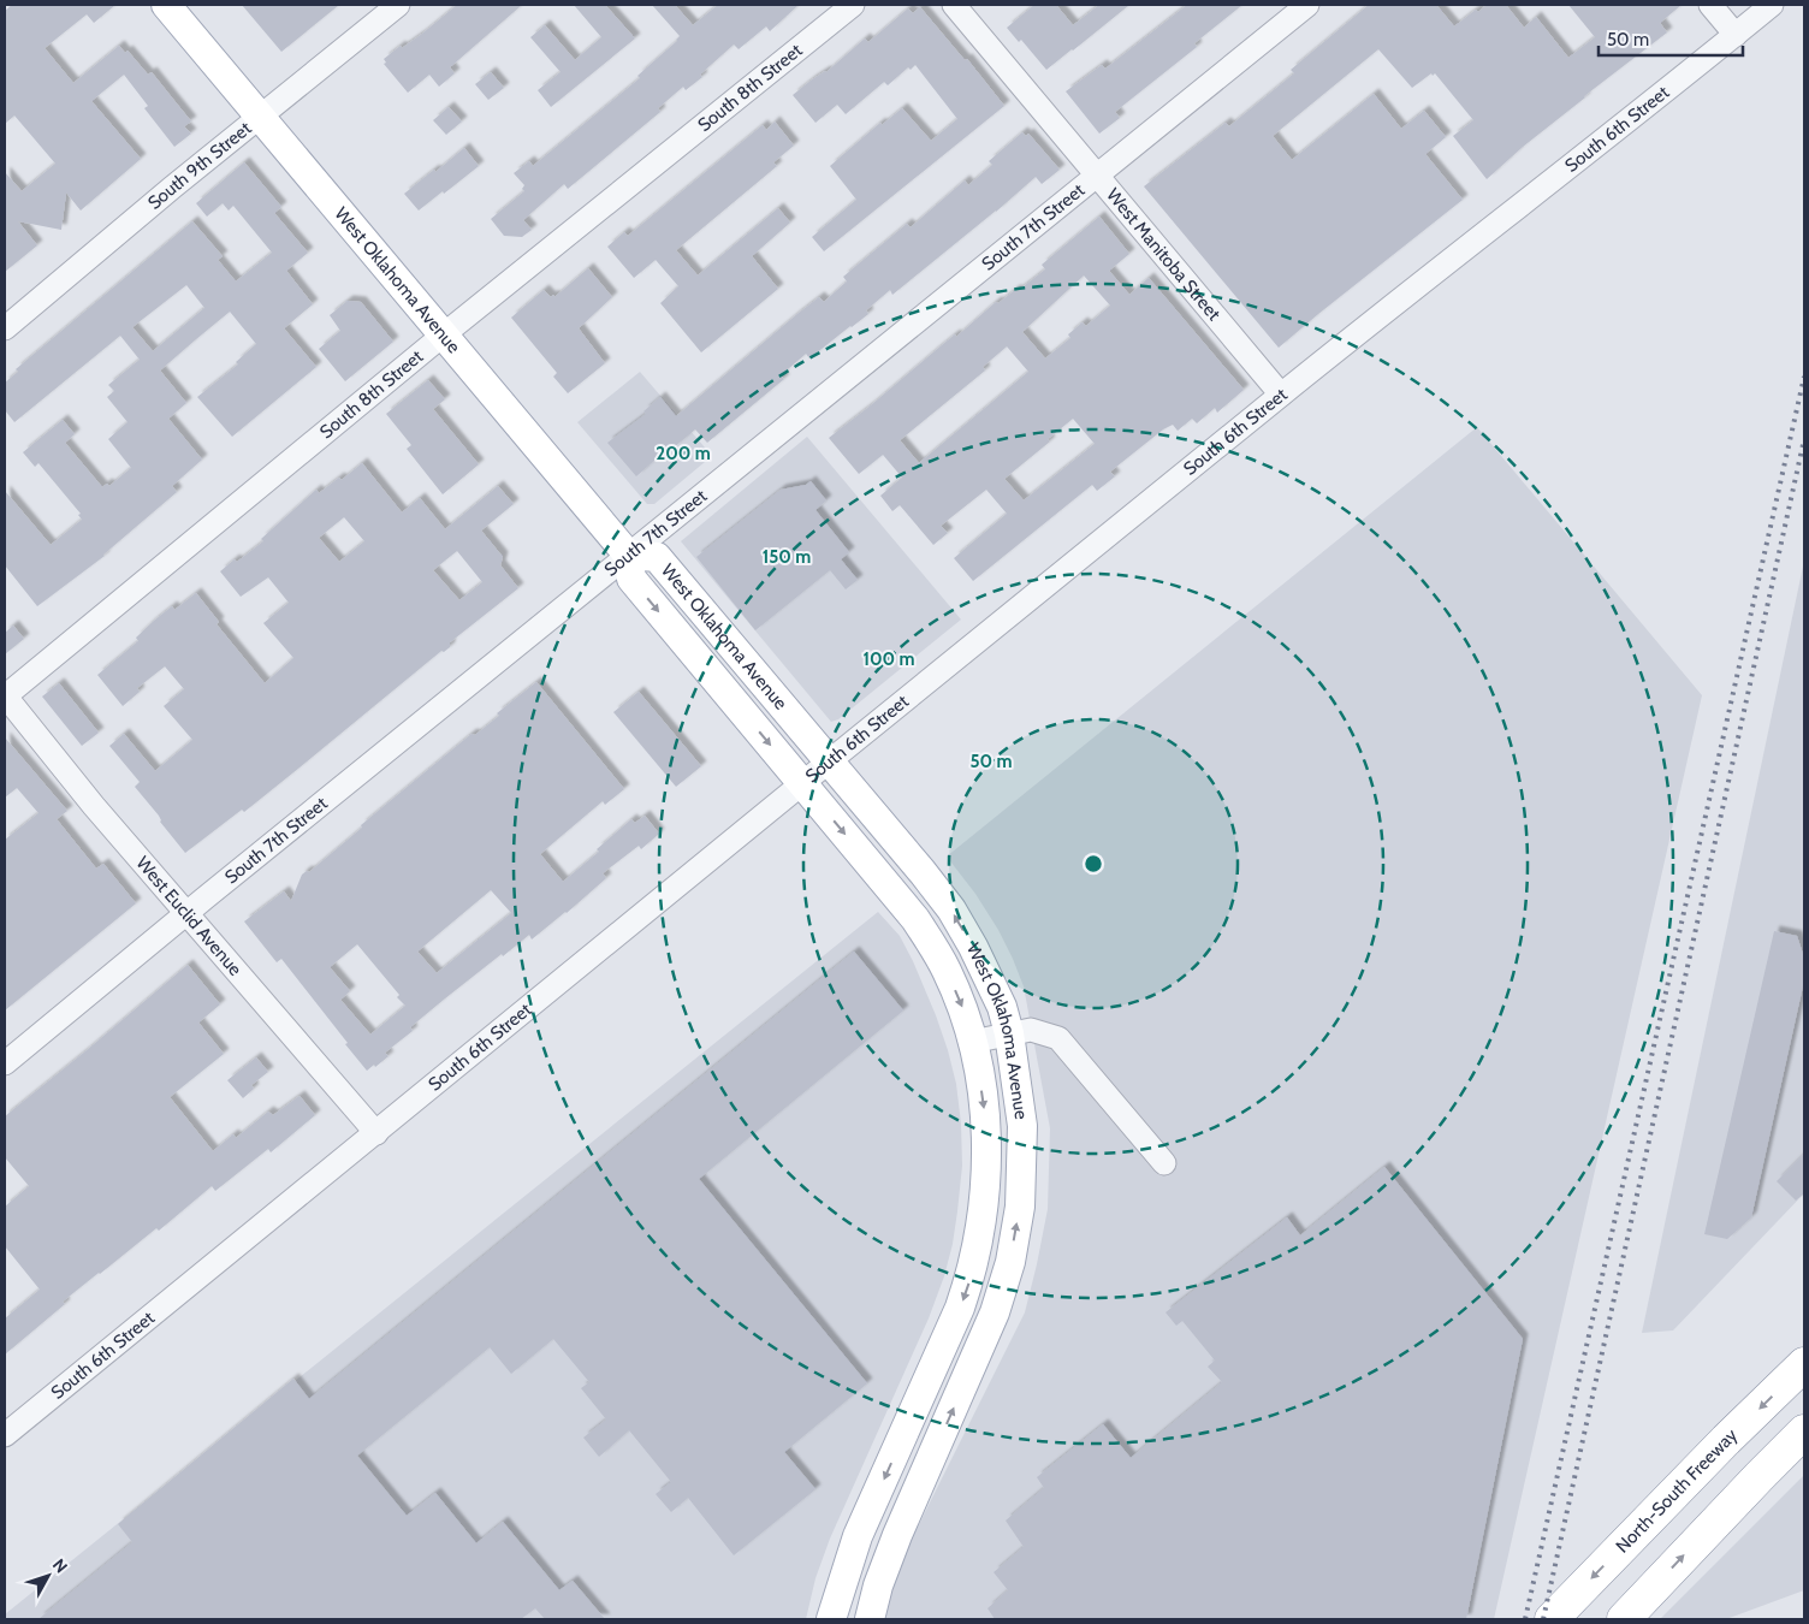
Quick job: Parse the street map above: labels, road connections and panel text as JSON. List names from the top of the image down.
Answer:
{
  "streets": {
    "highway": ["North-South Freeway"],
    "main road": ["West Oklahoma Avenue"],
    "street": [
      "South 8th Street",
      "South 6th Street",
      "South 9th Street",
      "South 7th Street",
      "West Manitoba Street",
      "West Euclid Avenue"
    ]
  },
  "crossings": [
    ["South 8th Street", "West Oklahoma Avenue"],
    ["South 8th Street", "West Euclid Avenue"],
    ["South 6th Street", "West Manitoba Street"],
    ["South 6th Street", "West Oklahoma Avenue"],
    ["South 6th Street", "West Euclid Avenue"],
    ["South 9th Street", "West Oklahoma Avenue"],
    ["South 7th Street", "West Manitoba Street"],
    ["South 7th Street", "West Oklahoma Avenue"],
    ["South 7th Street", "West Euclid Avenue"]
  ],
  "scale_bar": "50 m",
  "north": "top right",
  "rings": [
    "200 m",
    "150 m",
    "100 m",
    "50 m"
  ]
}
